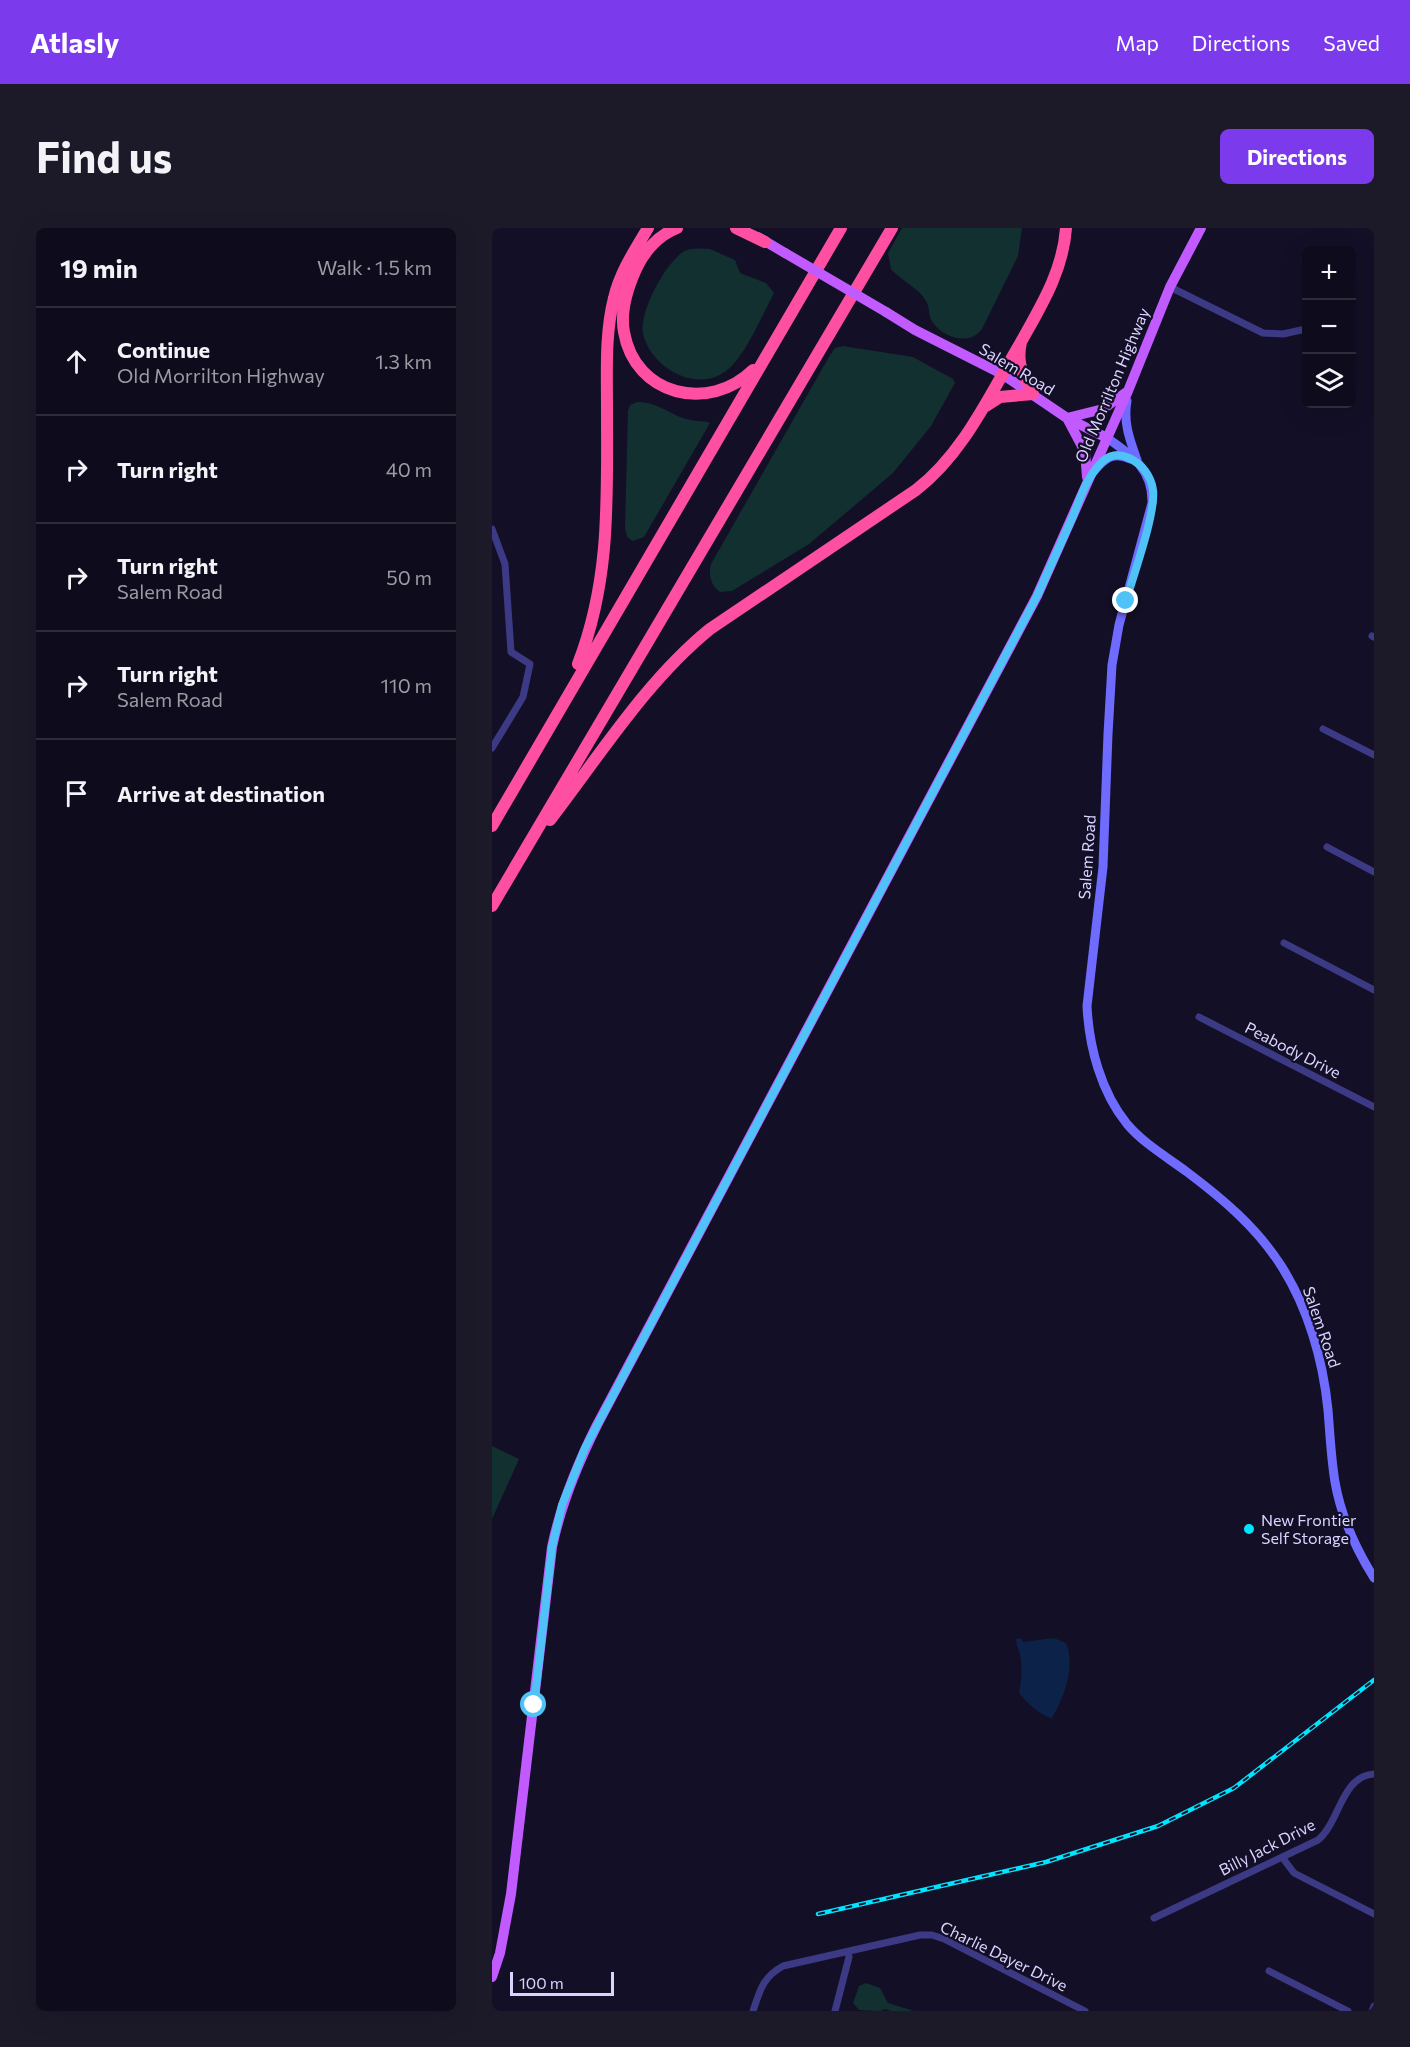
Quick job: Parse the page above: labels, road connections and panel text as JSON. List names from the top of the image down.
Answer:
{
  "streets": {
    "main road": ["Salem Road", "Old Morrilton Highway"],
    "street": ["Peabody Drive", "Billy Jack Drive", "Charlie Dayer Drive"]
  },
  "crossings": [
    ["Salem Road", "Old Morrilton Highway"]
  ],
  "places": ["New Frontier Self Storage"],
  "scale_bar": "100 m",
  "page": {
    "header": "Atlasly",
    "nav": ["Map", "Directions", "Saved"],
    "buttons": "Directions",
    "title": "Find us",
    "heading": ["19 min", "Walk · 1.5 km"],
    "map_buttons": ["+", "−"],
    "list": [
      ["Continue", "Old Morrilton Highway", "1.3 km"],
      ["Turn right", "40 m"],
      ["Turn right", "Salem Road", "50 m"],
      ["Turn right", "Salem Road", "110 m"],
      "Arrive at destination"
    ],
    "scale": "100 m"
  }
}
